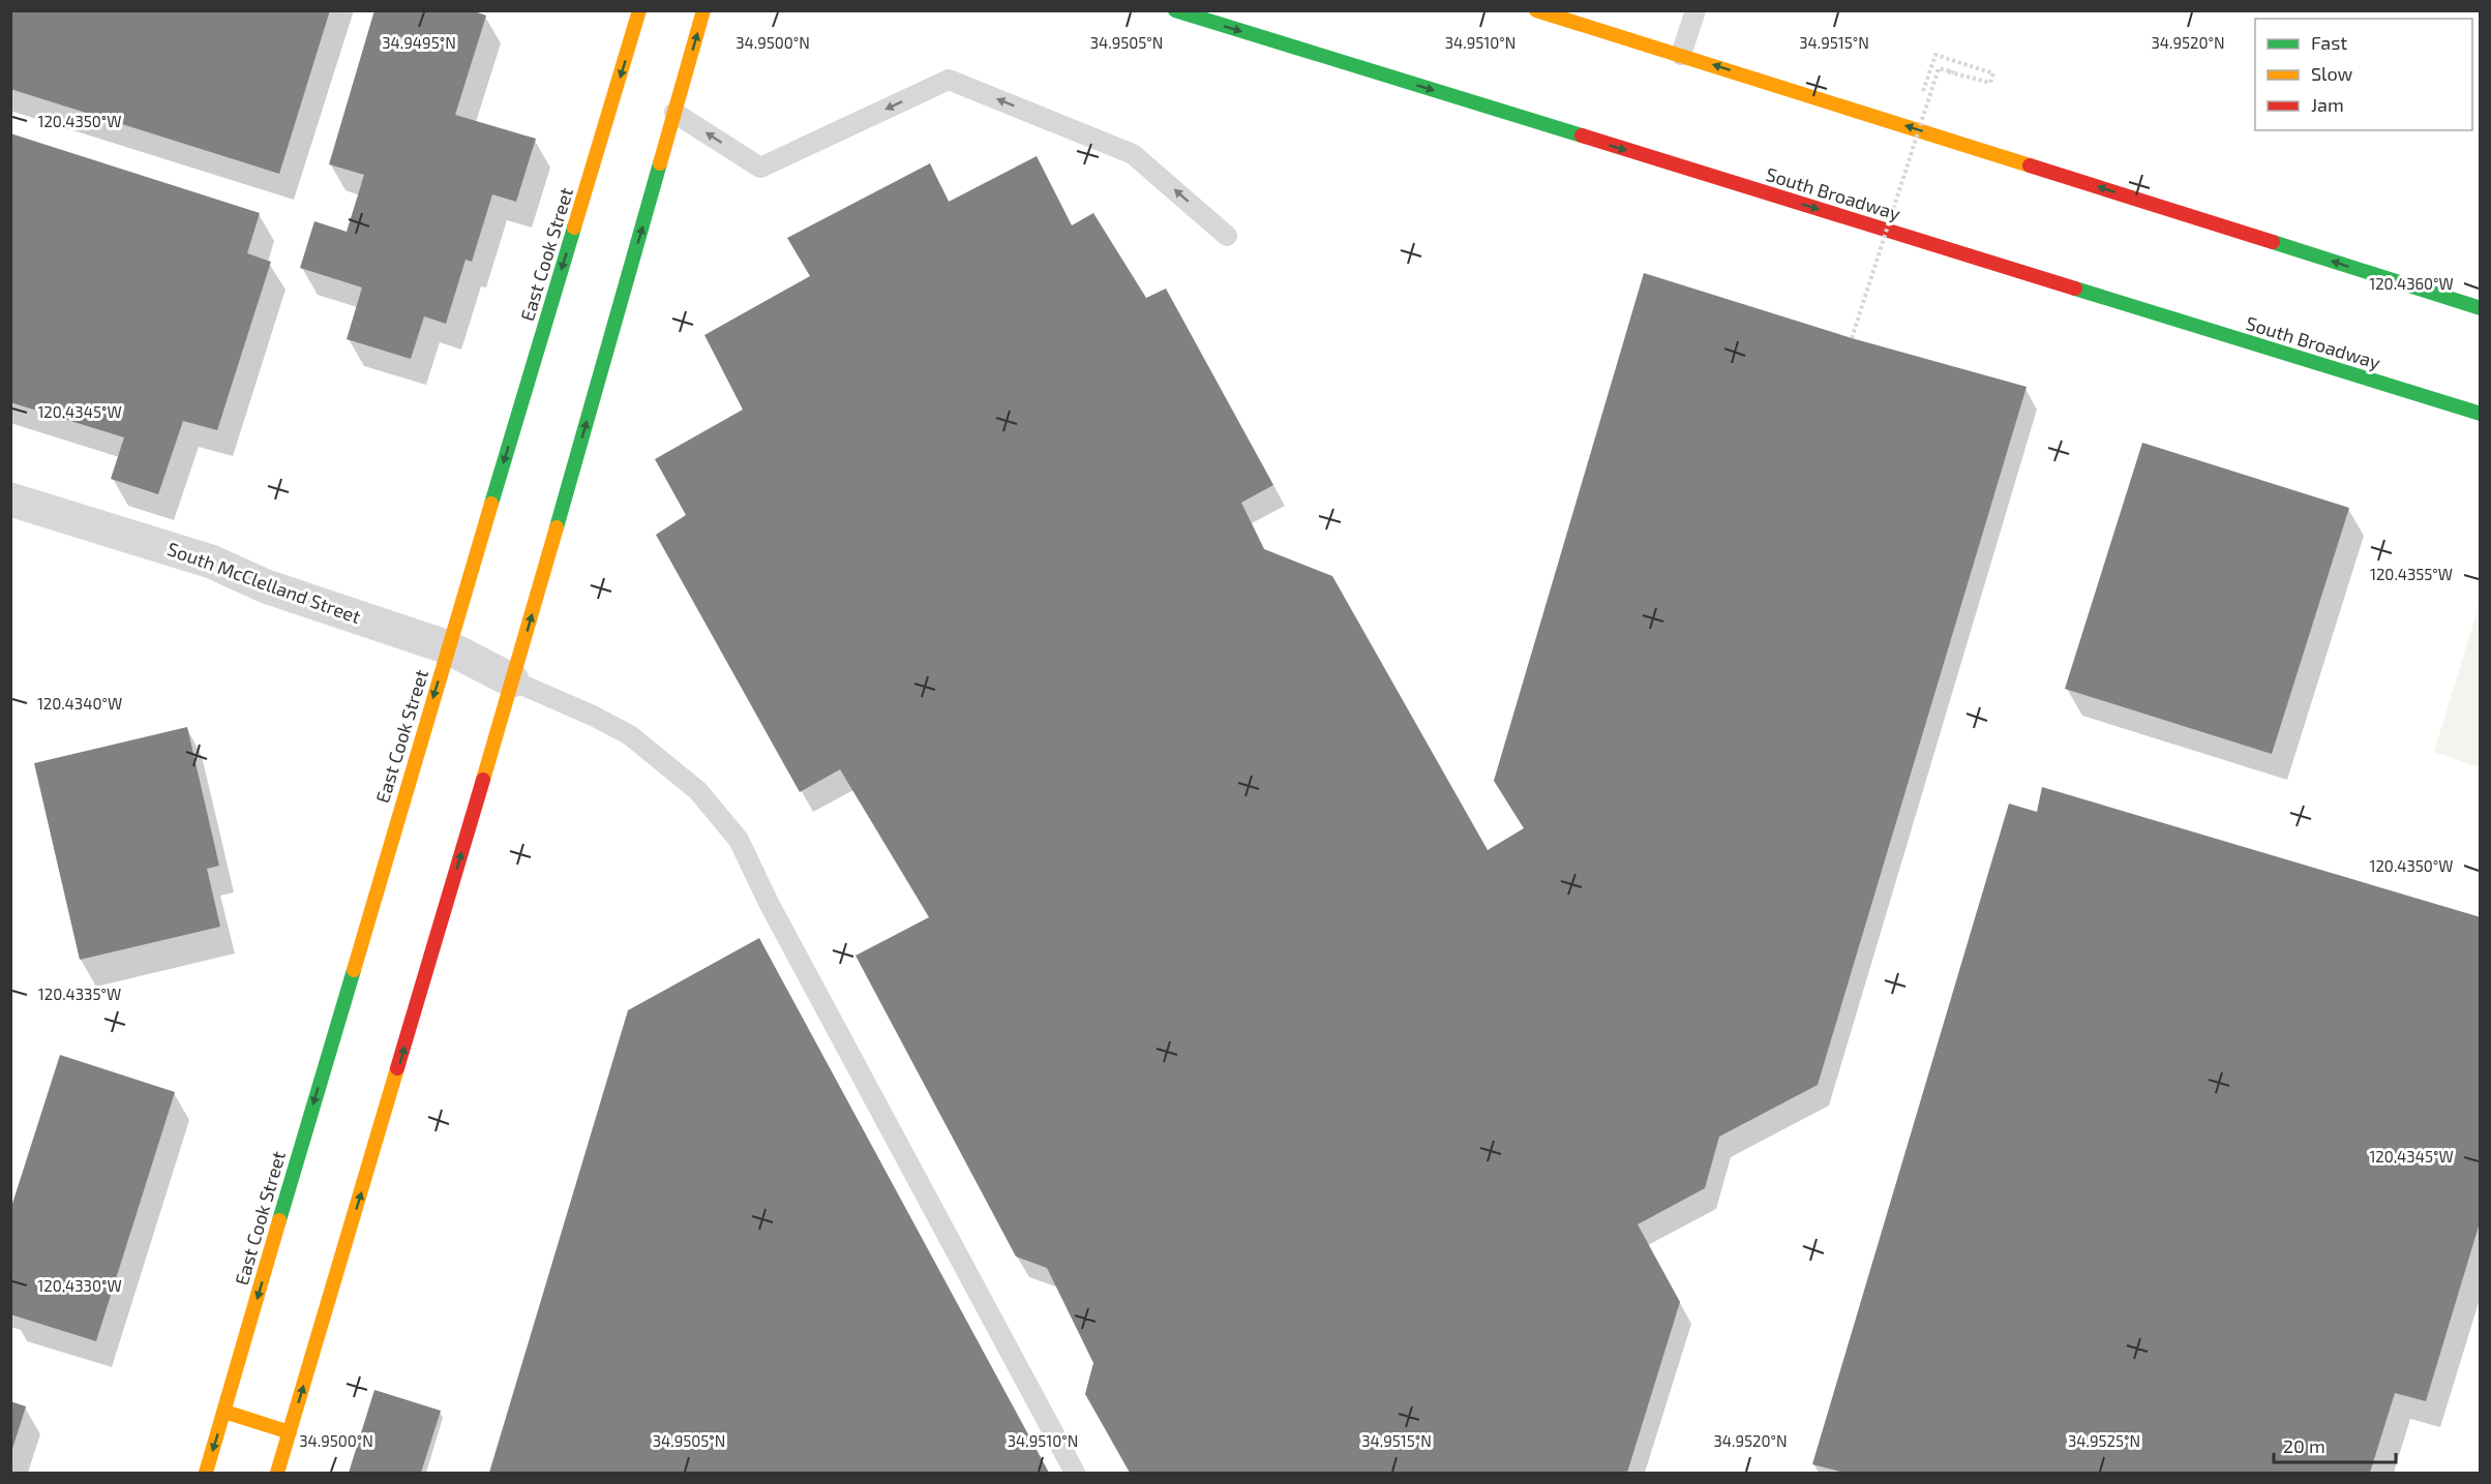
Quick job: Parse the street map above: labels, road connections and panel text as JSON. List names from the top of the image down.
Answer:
{
  "streets": {
    "street": ["South Broadway", "East Cook Street", "South McClelland Street"]
  },
  "crossings": [
    ["East Cook Street", "South McClelland Street"]
  ],
  "legend": ["Fast", "Slow", "Jam"],
  "scale_bar": "20 m",
  "coordinates": [
    "34.9495°N",
    "34.9500°N",
    "34.9505°N",
    "34.9510°N",
    "34.9515°N",
    "34.9520°N",
    "120.4350°W",
    "120.4360°W",
    "120.4345°W",
    "120.4355°W",
    "120.4340°W",
    "120.4335°W",
    "120.4330°W",
    "34.9525°N"
  ]
}
